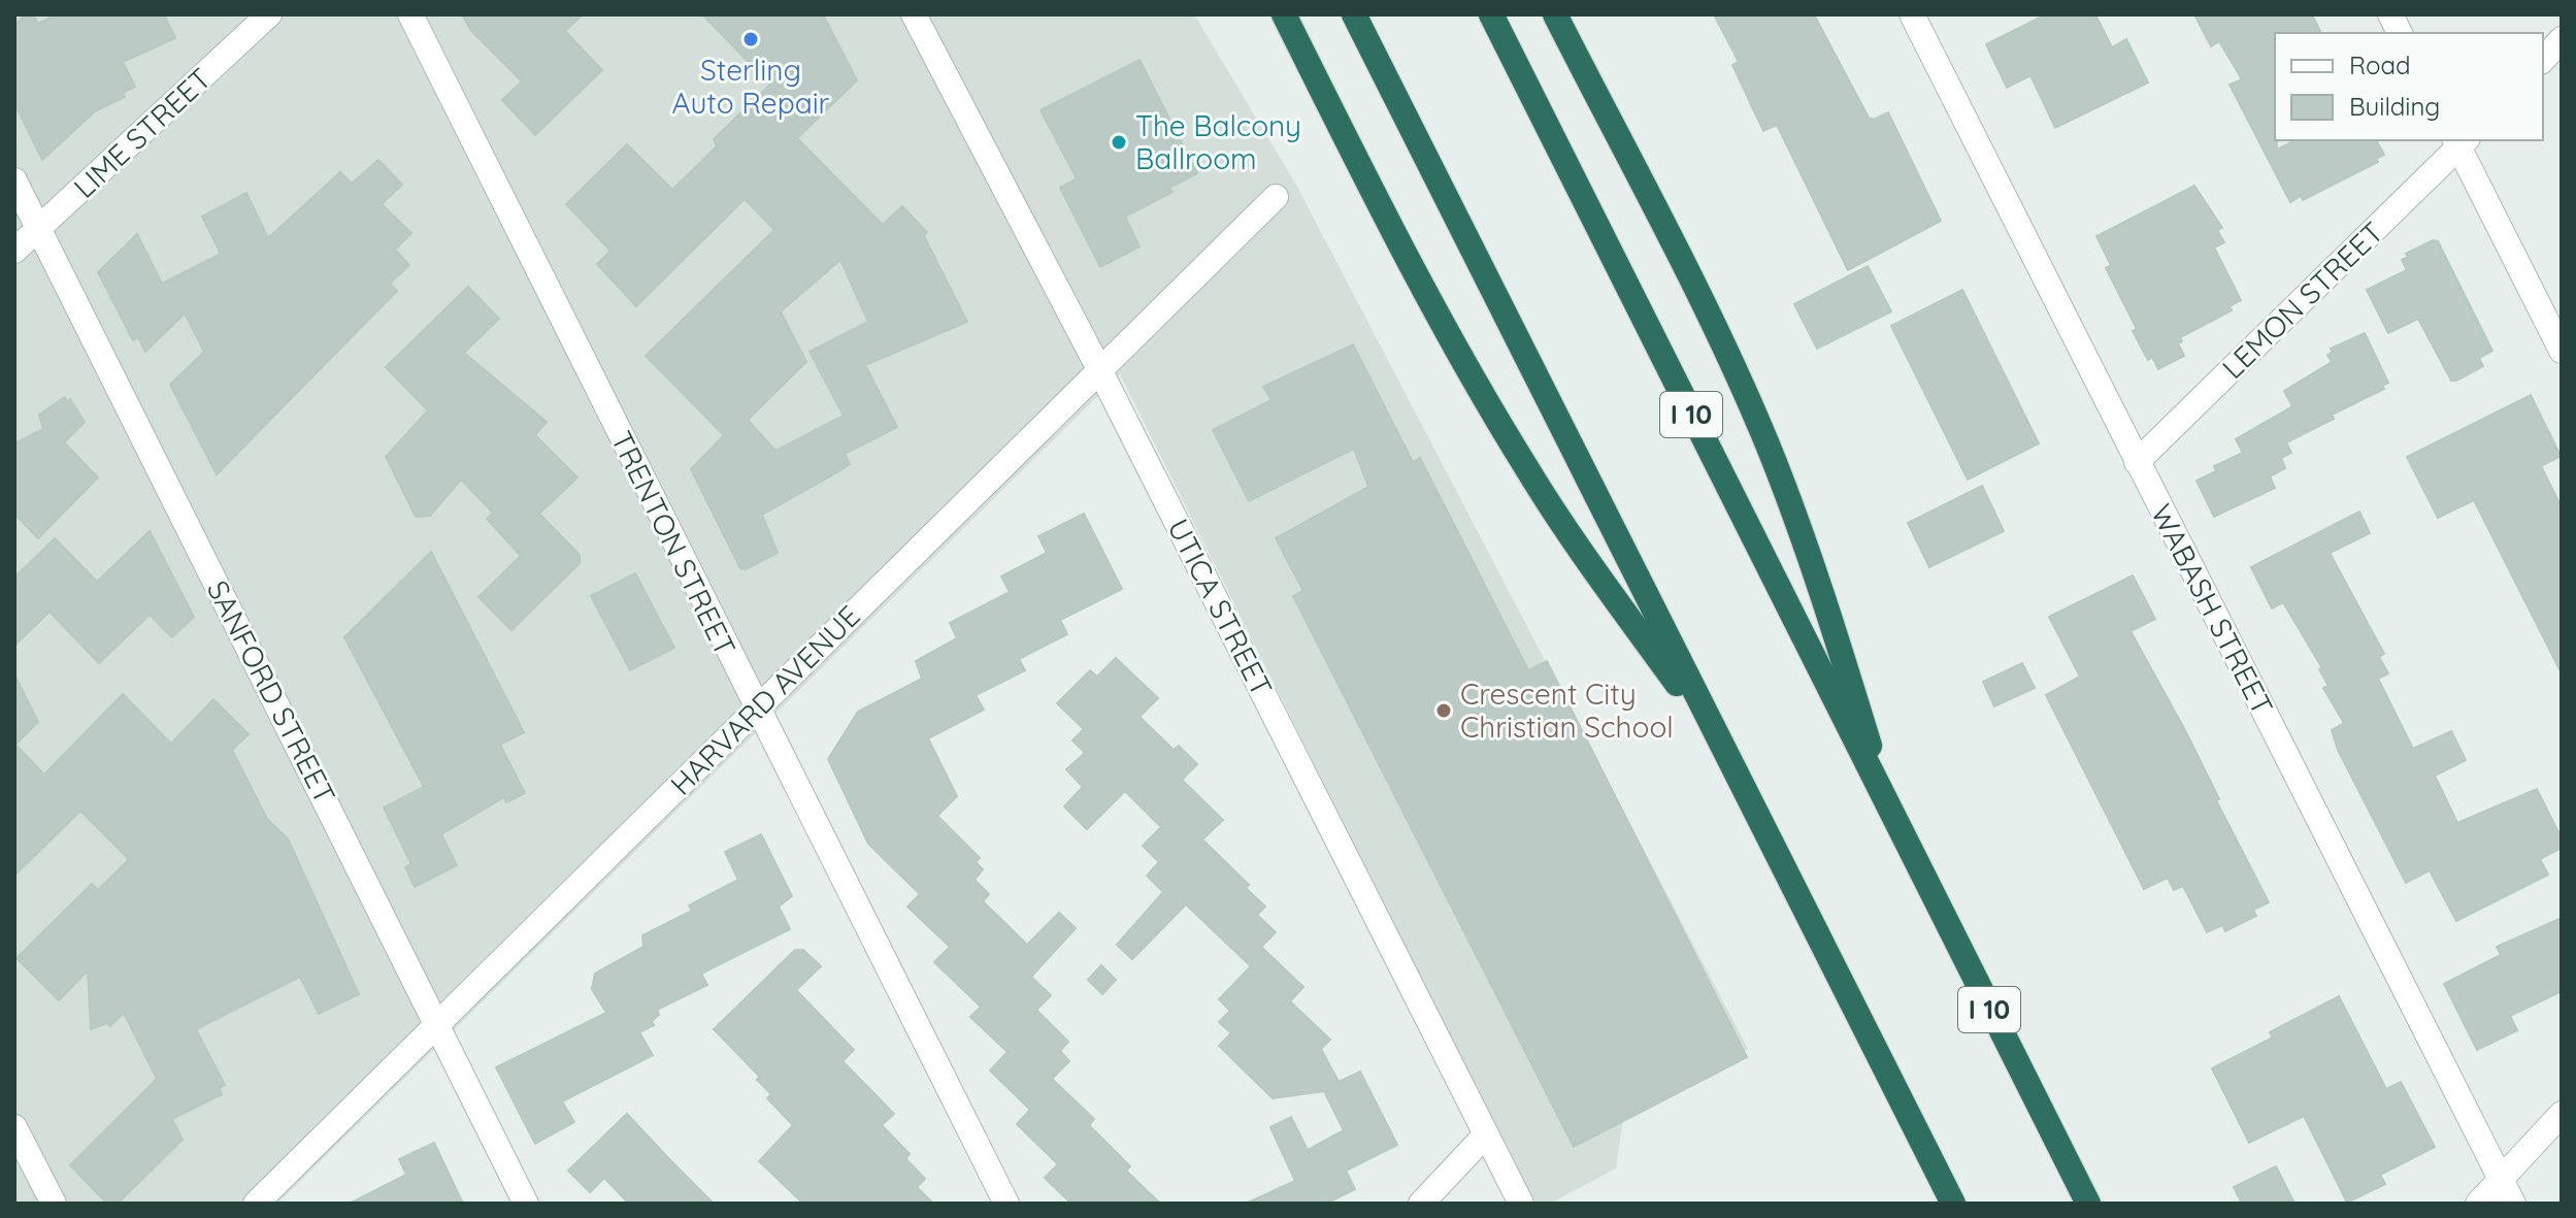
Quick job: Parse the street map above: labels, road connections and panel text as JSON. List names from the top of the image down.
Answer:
{
  "streets": {
    "highway": ["I 10"],
    "street": [
      "LIME STREET",
      "LEMON STREET",
      "TRENTON STREET",
      "UTICA STREET",
      "WABASH STREET",
      "SANFORD STREET",
      "HARVARD AVENUE"
    ]
  },
  "crossings": [
    ["LIME STREET", "SANFORD STREET"],
    ["LEMON STREET", "WABASH STREET"],
    ["TRENTON STREET", "HARVARD AVENUE"],
    ["UTICA STREET", "HARVARD AVENUE"],
    ["SANFORD STREET", "HARVARD AVENUE"]
  ],
  "places": ["Sterling Auto Repair", "The Balcony Ballroom", "Crescent City Christian School"],
  "legend": ["Road", "Building"]
}
